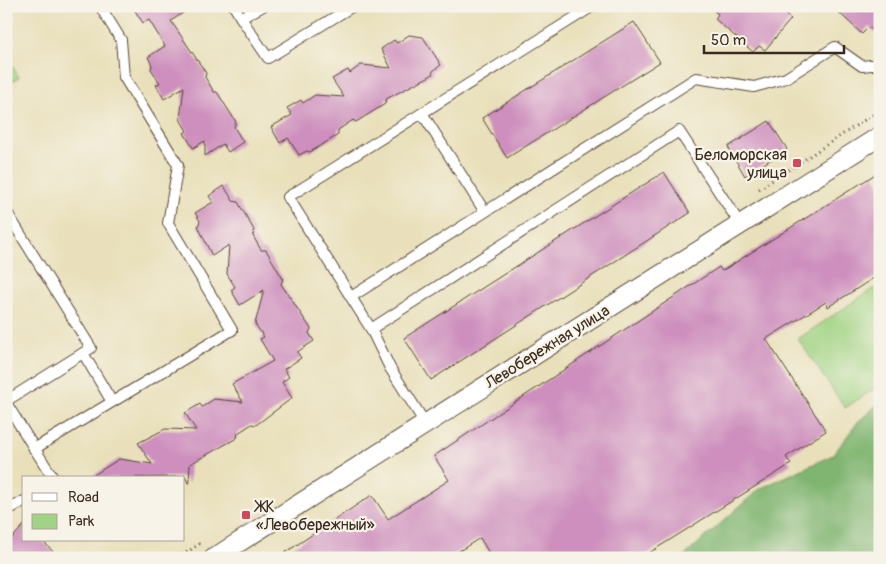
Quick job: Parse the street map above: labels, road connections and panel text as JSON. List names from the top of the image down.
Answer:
{
  "streets": {
    "street": ["Левобережная улица"]
  },
  "places": {
    "transit": ["Беломорская улица", "ЖК «Левобережный»"]
  },
  "legend": ["Road", "Park"],
  "scale_bar": "50 m"
}
